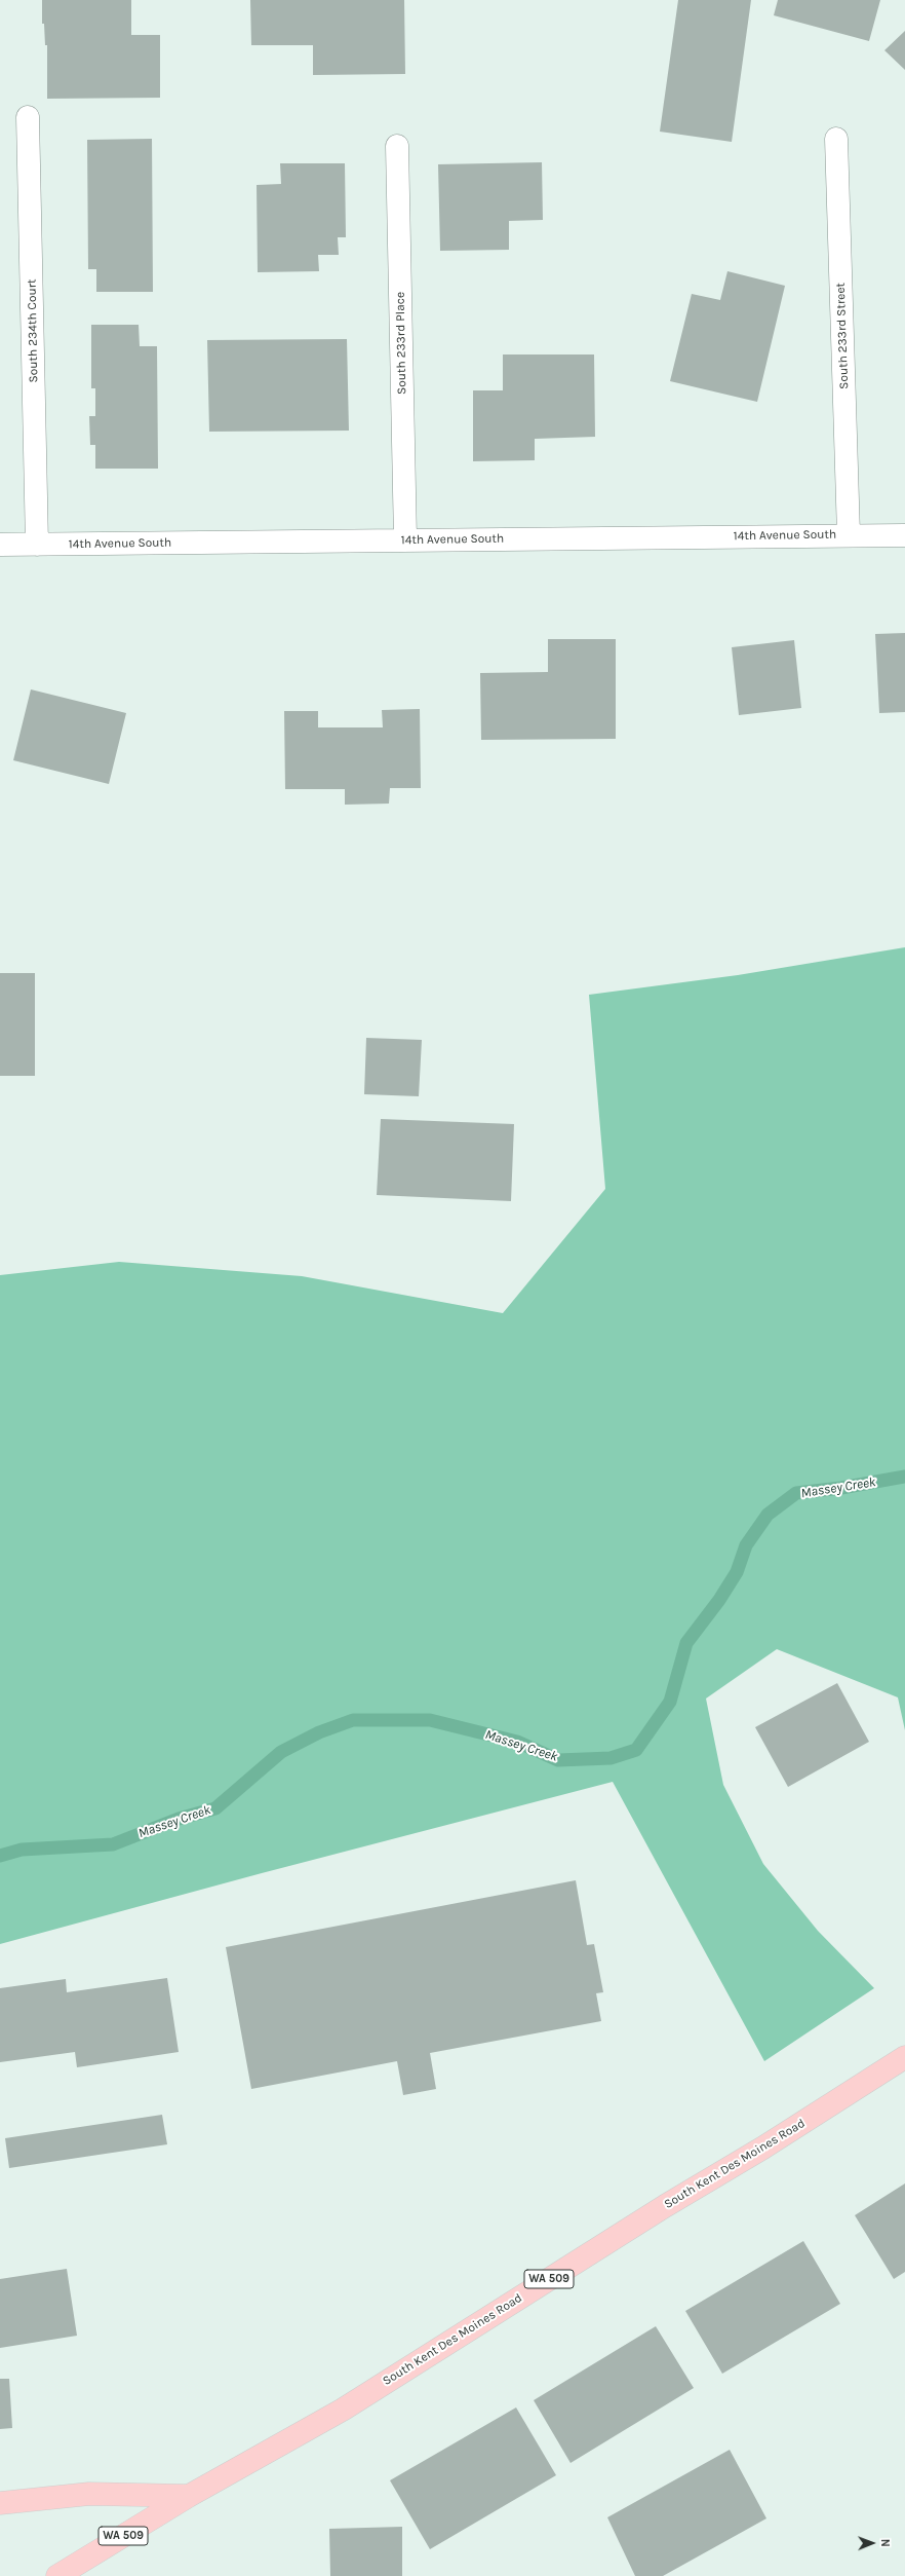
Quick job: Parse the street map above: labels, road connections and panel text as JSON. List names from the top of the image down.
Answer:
{
  "streets": {
    "main road": ["South Kent Des Moines Road", "WA 509"],
    "street": [
      "South 234th Court",
      "South 233rd Street",
      "South 233rd Place",
      "14th Avenue South"
    ]
  },
  "crossings": [
    ["South 234th Court", "14th Avenue South"],
    ["South 233rd Street", "14th Avenue South"],
    ["South 233rd Place", "14th Avenue South"]
  ],
  "water": ["Massey Creek"],
  "north": "right"
}
